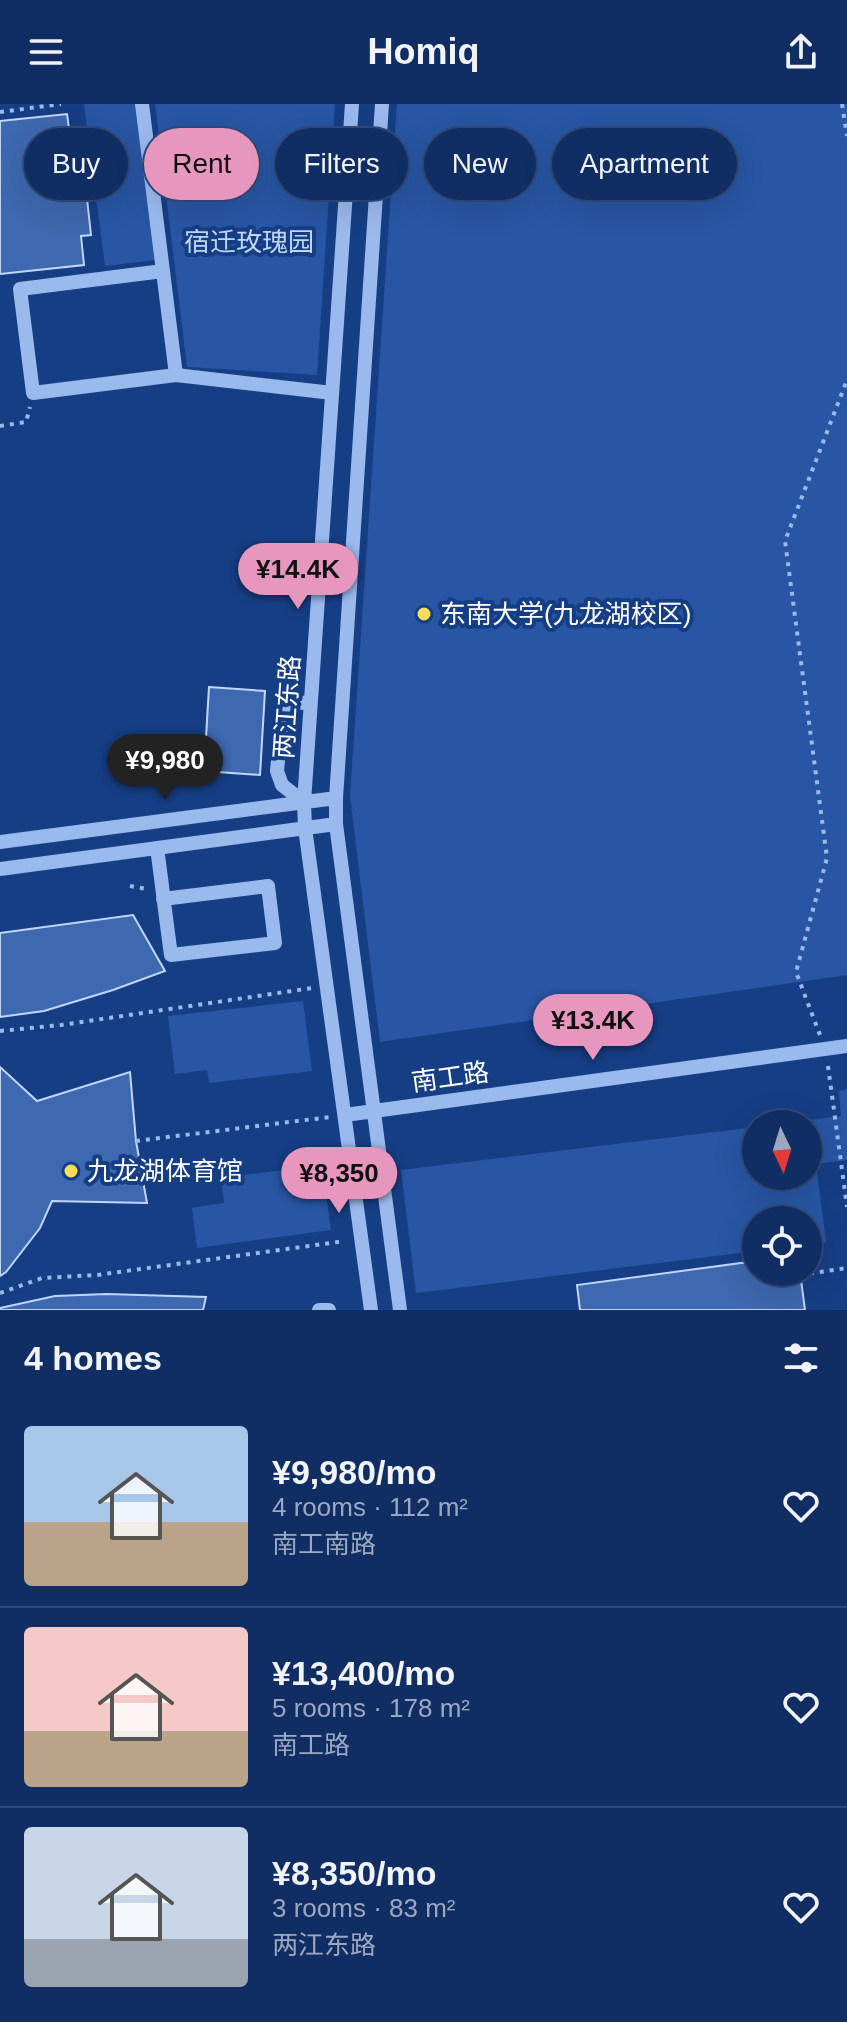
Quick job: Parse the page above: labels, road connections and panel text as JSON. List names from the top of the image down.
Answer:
{
  "streets": {
    "street": ["两江东路", "南工路"]
  },
  "crossings": [
    ["两江东路", "南工路"]
  ],
  "parks": ["宿迁玫瑰园"],
  "places": ["东南大学(九龙湖校区)", "九龙湖体育馆"],
  "north": "bottom",
  "page": {
    "header": "Homiq",
    "chip": [
      "Buy",
      "Rent",
      "Filters",
      "New",
      "Apartment"
    ],
    "price": [
      "¥14.4K",
      "¥9,980",
      "¥13.4K",
      "¥8,350"
    ],
    "heading": "4 homes",
    "list": [
      {
        "name": "¥9,980/mo",
        "note": "4 rooms · 112 m² · 南工南路"
      },
      {
        "name": "¥13,400/mo",
        "note": "5 rooms · 178 m² · 南工路"
      },
      {
        "name": "¥8,350/mo",
        "note": "3 rooms · 83 m² · 两江东路"
      }
    ]
  }
}
